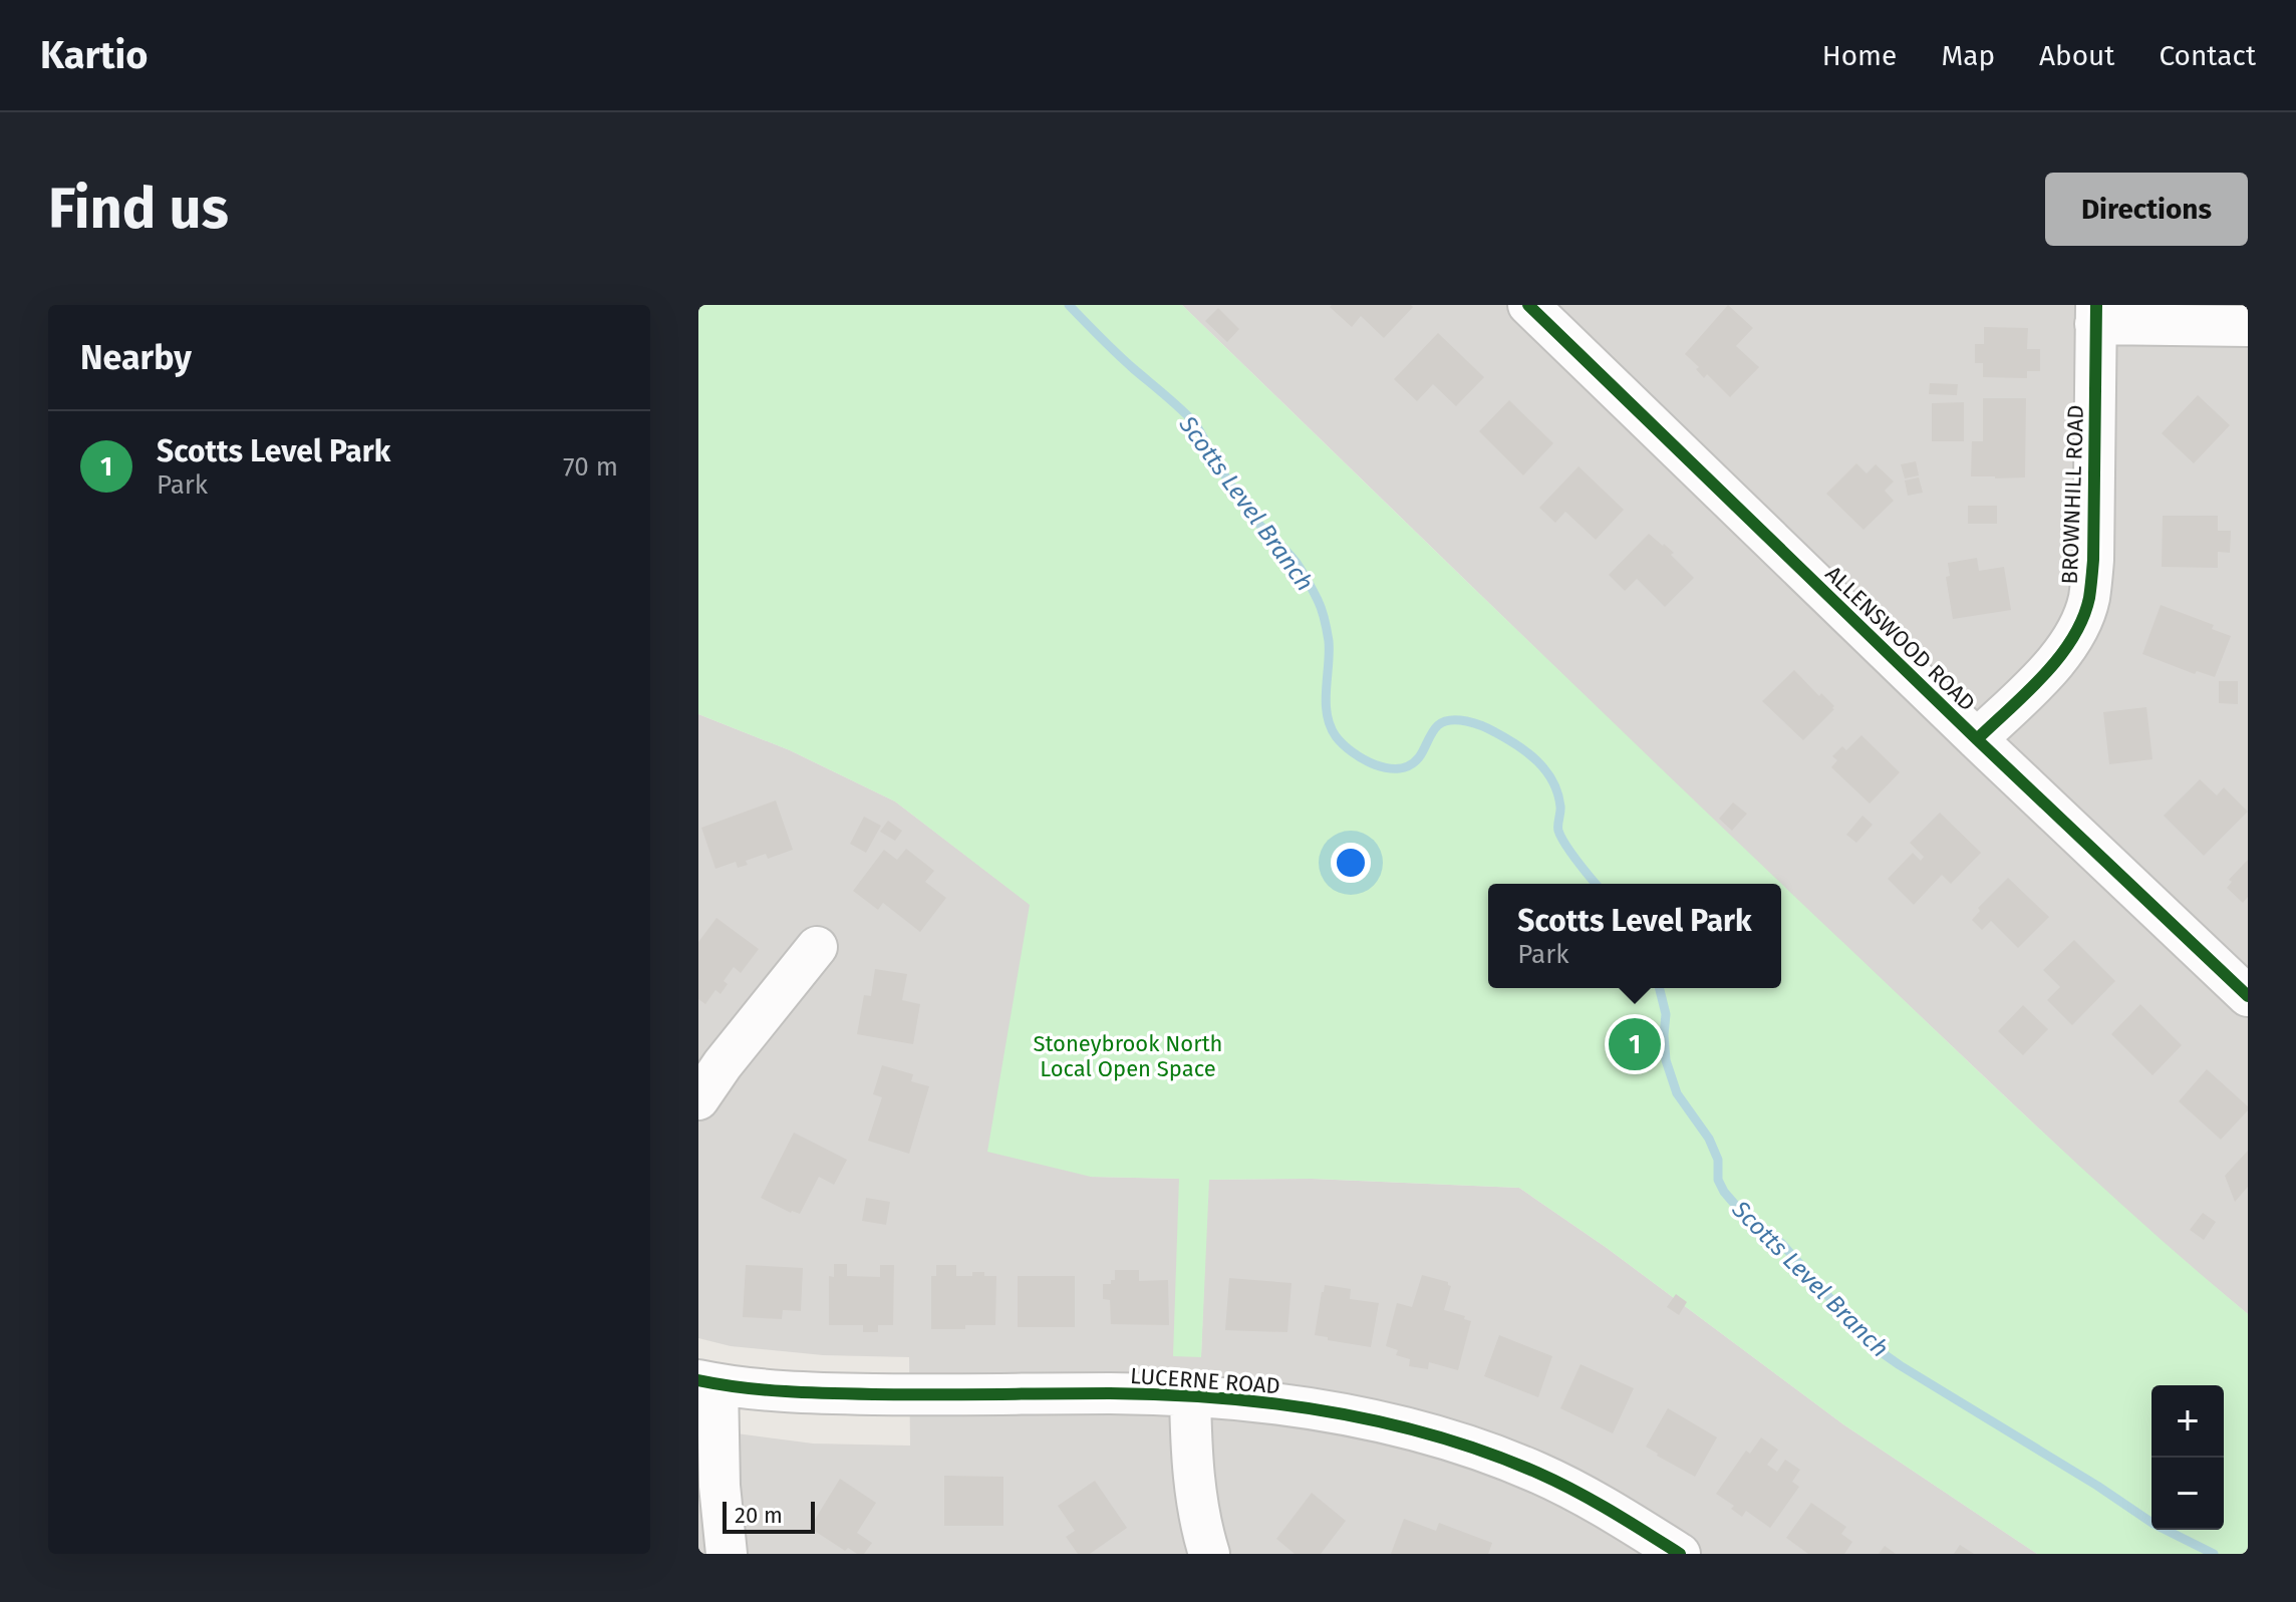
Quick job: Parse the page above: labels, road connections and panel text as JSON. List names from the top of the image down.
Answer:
{
  "streets": {
    "street": ["BROWNHILL ROAD", "ALLENSWOOD ROAD", "LUCERNE ROAD"]
  },
  "crossings": [
    ["BROWNHILL ROAD", "ALLENSWOOD ROAD"]
  ],
  "water": ["Scotts Level Branch"],
  "parks": ["Stoneybrook North Local Open Space"],
  "scale_bar": "20 m",
  "page": {
    "header": "Kartio",
    "nav": [
      "Home",
      "Map",
      "About",
      "Contact"
    ],
    "buttons": "Directions",
    "title": "Find us",
    "heading": "Nearby",
    "list": [
      {
        "mark": "1",
        "name": "Scotts Level Park",
        "note": "Park",
        "value": "70 m"
      }
    ],
    "popup": ["Scotts Level Park", "Park"],
    "pins": "1",
    "map_buttons": ["+", "−"],
    "scale": "20 m"
  }
}
